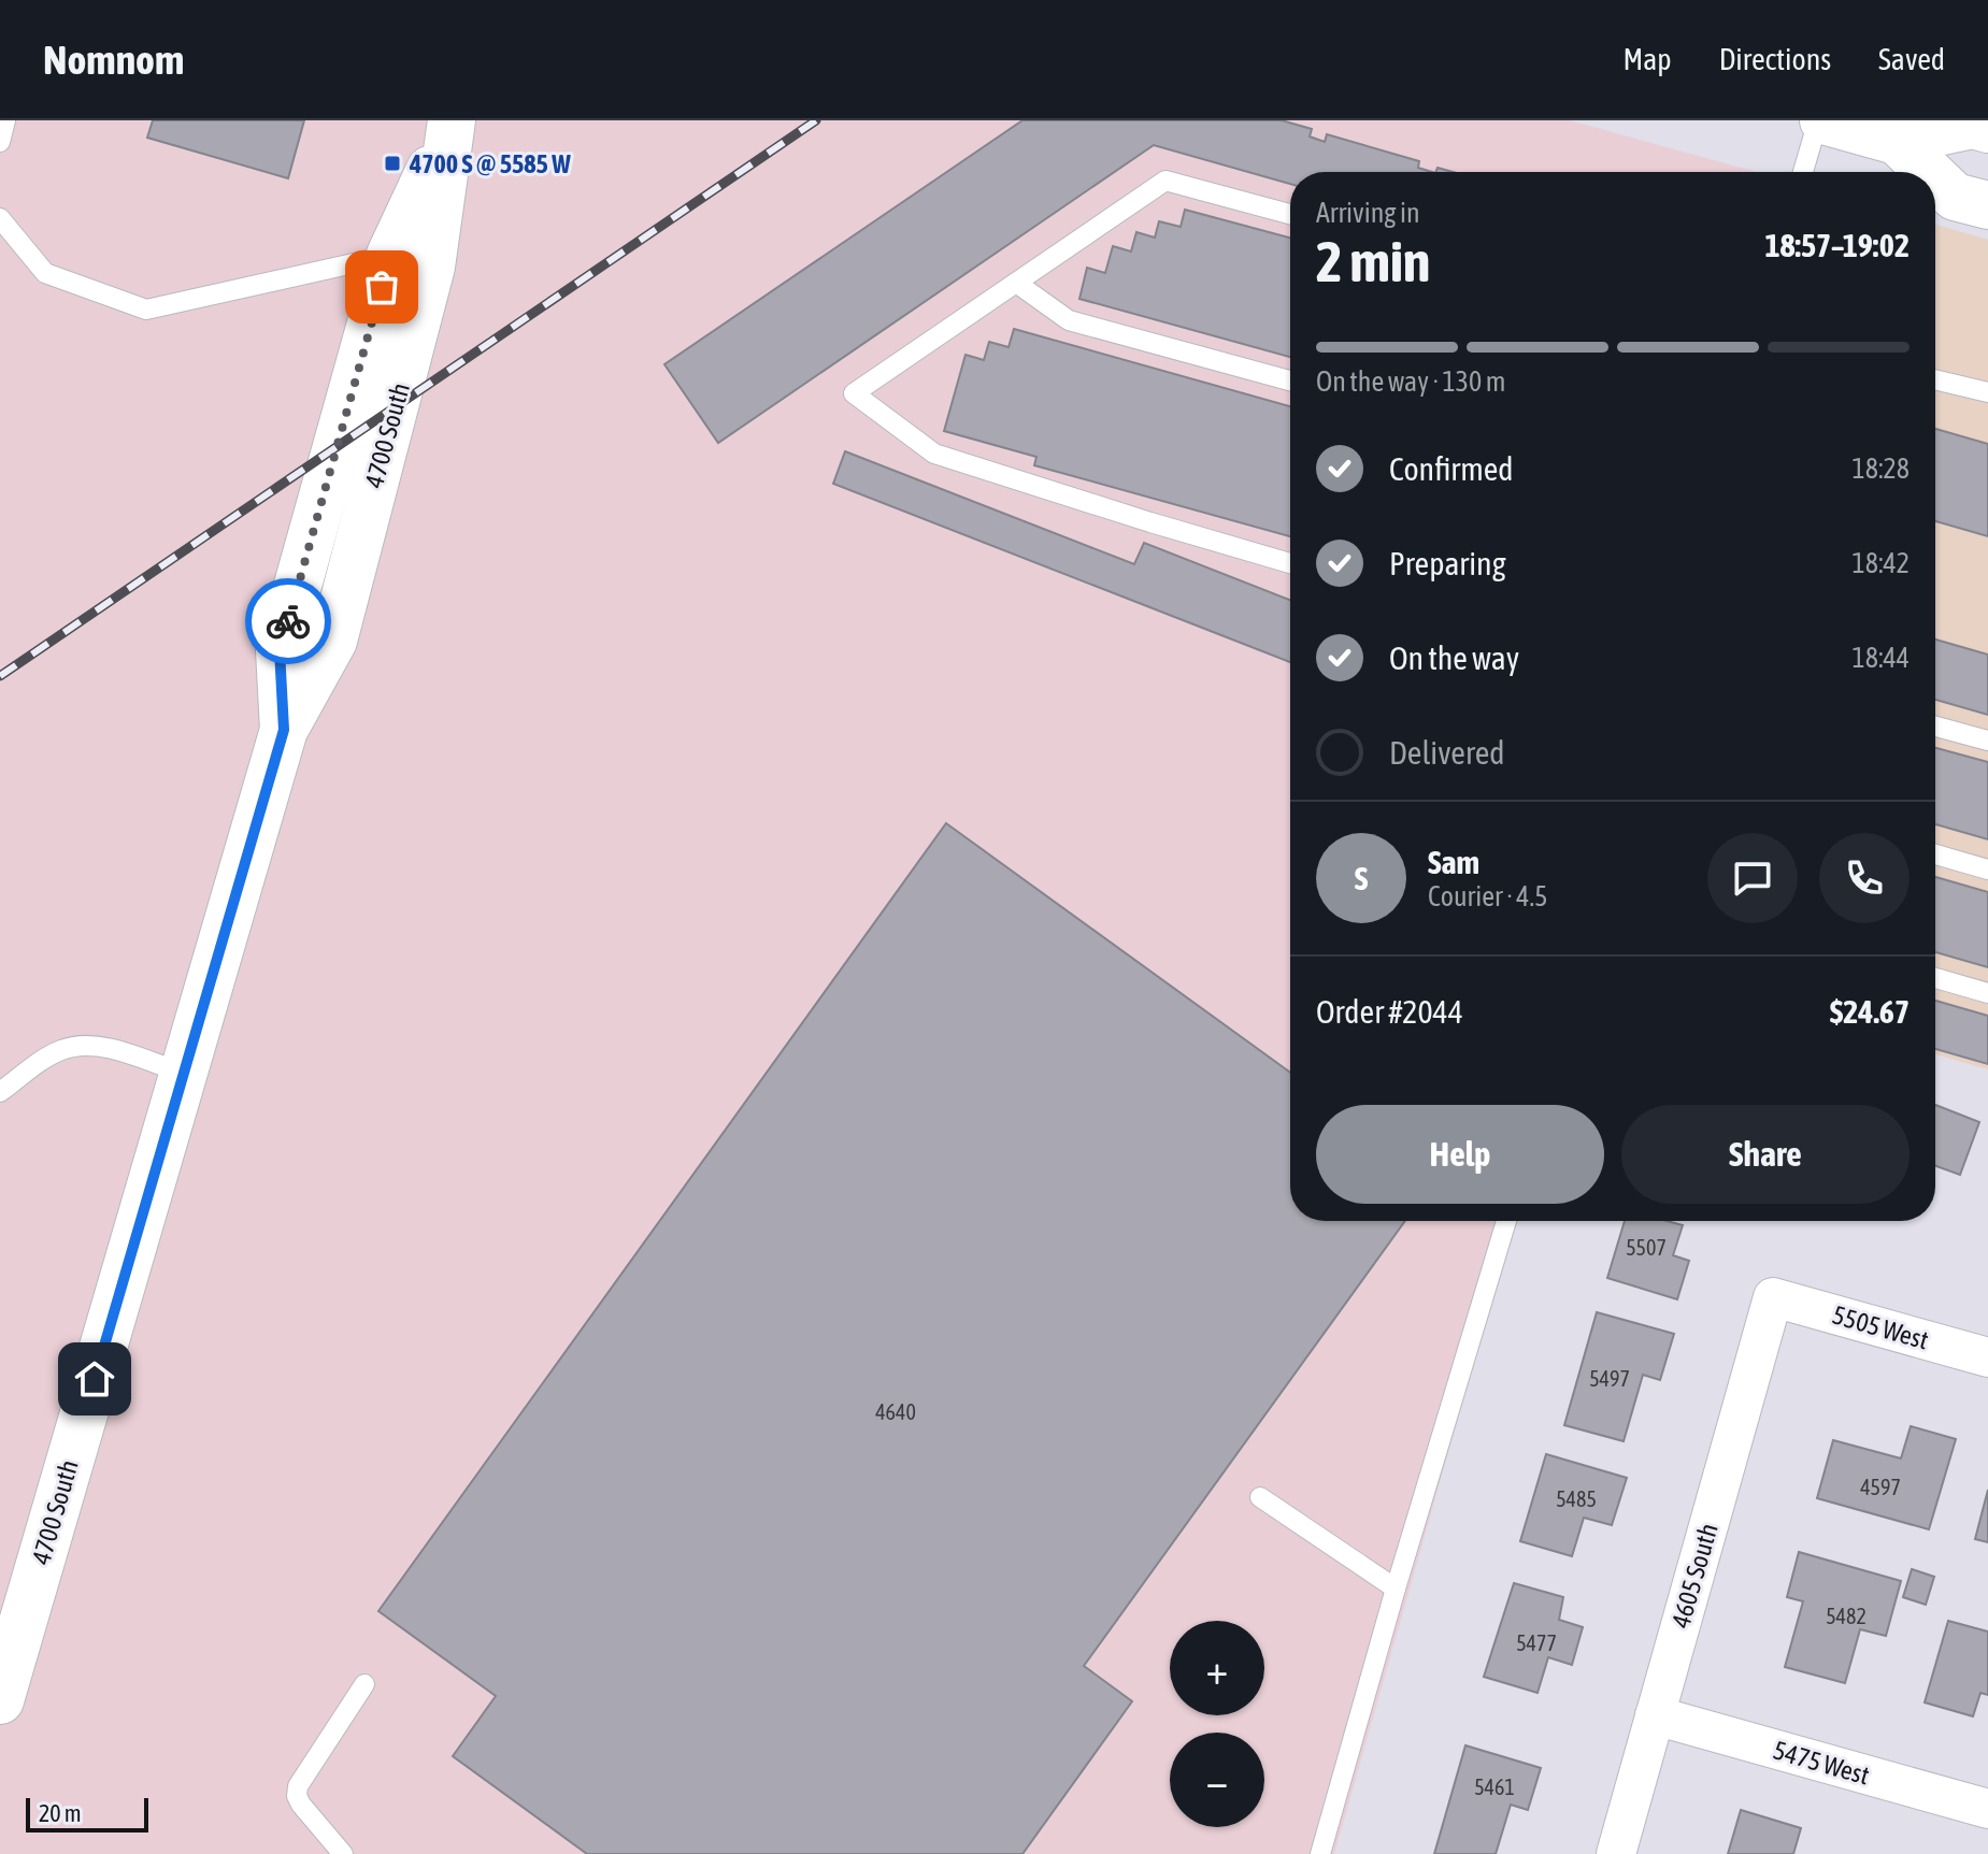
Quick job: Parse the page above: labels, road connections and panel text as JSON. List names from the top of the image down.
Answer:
{
  "streets": {
    "main road": ["4700 South"],
    "street": ["5505 West", "4605 South", "5475 West"]
  },
  "crossings": [
    ["5505 West", "4605 South"],
    ["4605 South", "5475 West"]
  ],
  "places": {
    "transit": ["4700 S @ 5585 W"]
  },
  "house_numbers": [
    "5507",
    "5497",
    "4640",
    "4597",
    "5485",
    "5482",
    "5477",
    "5461"
  ],
  "scale_bar": "20 m",
  "page": {
    "header": "Nomnom",
    "nav": ["Map", "Directions", "Saved"],
    "heading": ["2 min", "Arriving in", "18:57–19:02"],
    "panel": [
      "Sam",
      "Courier · 4.5",
      "Order #2044",
      "$24.67"
    ],
    "bar": "On the way · 130 m",
    "list": [
      ["Confirmed", "18:28"],
      ["Preparing", "18:42"],
      ["On the way", "18:44"],
      "Delivered"
    ],
    "round": "S",
    "buttons": ["Help", "Share"],
    "map_buttons": ["+", "−"],
    "scale": "20 m"
  }
}
